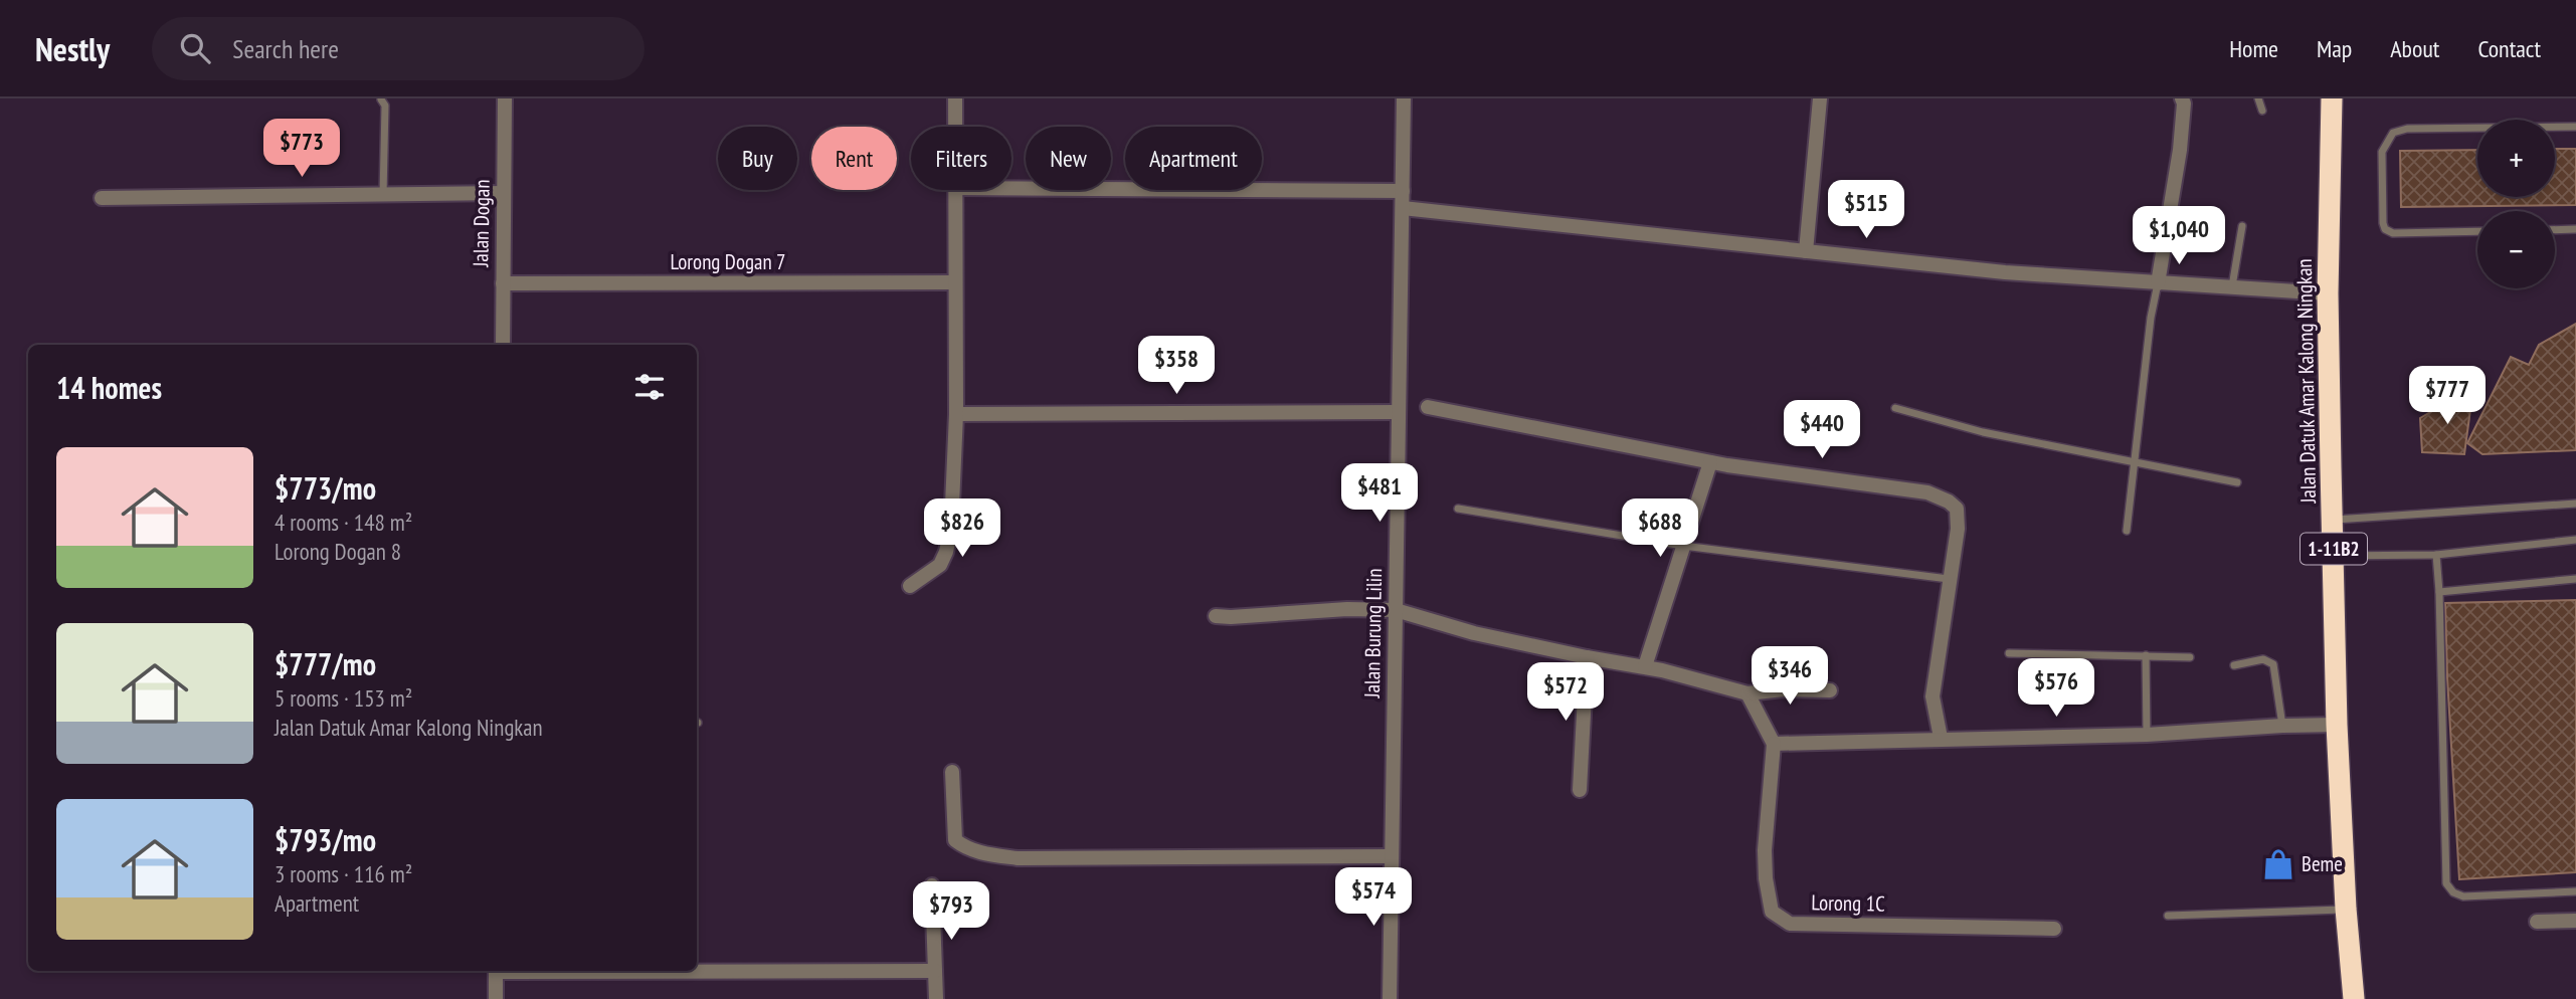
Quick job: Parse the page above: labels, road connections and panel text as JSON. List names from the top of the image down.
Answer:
{
  "streets": {
    "highway": ["Jalan Datuk Amar Kalong Ningkan", "1-11B2"],
    "street": [
      "Jalan Dogan",
      "Lorong Dogan 7",
      "Jalan Burung Lilin",
      "Lorong 1C"
    ]
  },
  "crossings": [
    ["Jalan Dogan", "Lorong Dogan 7"]
  ],
  "places": {
    "shop": ["Beme"]
  },
  "page": {
    "header": "Nestly",
    "search": "Search here",
    "nav": [
      "Home",
      "Map",
      "About",
      "Contact"
    ],
    "price": [
      "$773",
      "$515",
      "$1,040",
      "$358",
      "$777",
      "$440",
      "$481",
      "$826",
      "$688",
      "$346",
      "$576",
      "$572",
      "$574",
      "$793"
    ],
    "map_buttons": ["+", "−"],
    "chip": [
      "Buy",
      "Rent",
      "Filters",
      "New",
      "Apartment"
    ],
    "heading": "14 homes",
    "list": [
      {
        "name": "$773/mo",
        "note": "4 rooms · 148 m² · Lorong Dogan 8"
      },
      {
        "name": "$777/mo",
        "note": "5 rooms · 153 m² · Jalan Datuk Amar Kalong Ningkan"
      },
      {
        "name": "$793/mo",
        "note": "3 rooms · 116 m² · Apartment"
      }
    ]
  }
}
